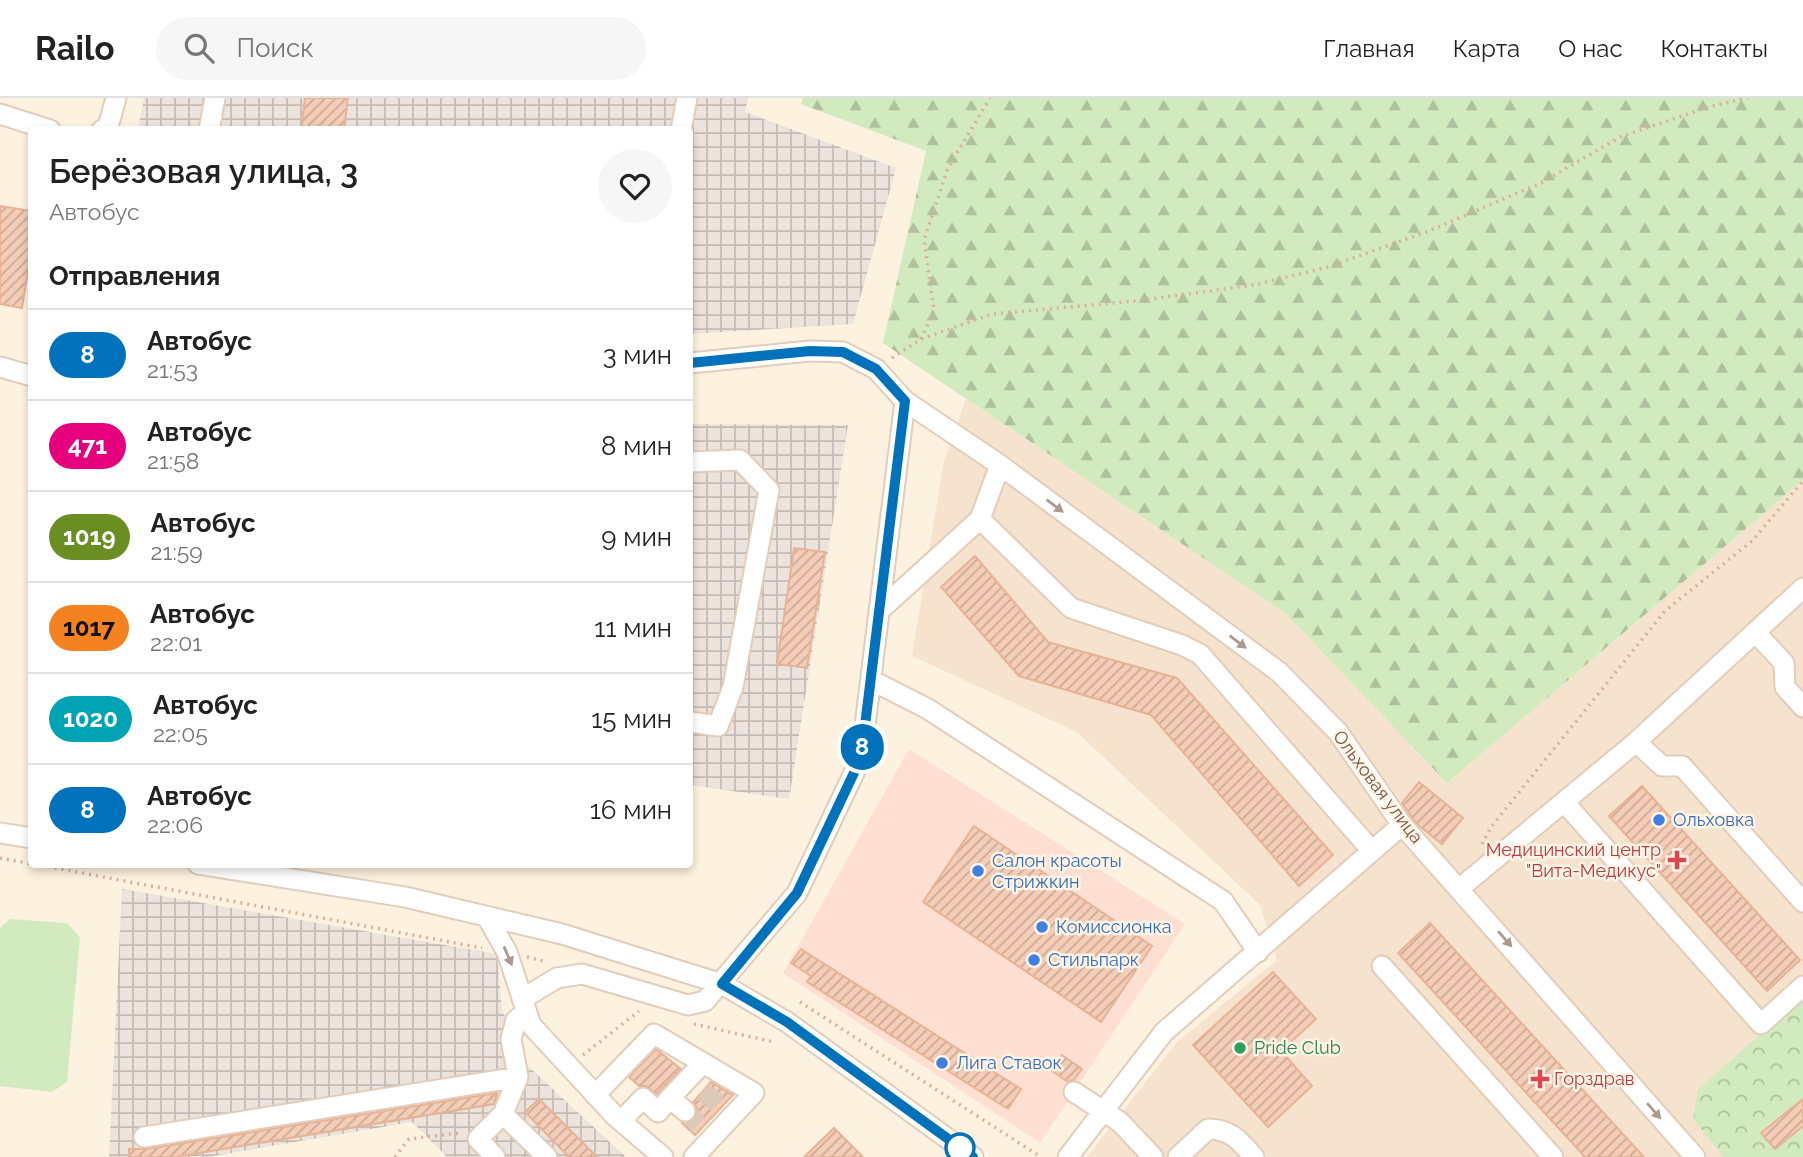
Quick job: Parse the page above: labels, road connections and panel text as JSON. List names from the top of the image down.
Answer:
{
  "streets": {
    "street": ["Ольховая улица"]
  },
  "places": {
    "other": [
      "Ольховка",
      "Салон красоты Стрижкин",
      "Комиссионка",
      "Стильпарк",
      "Pride Club",
      "Лига Ставок"
    ],
    "health": ["Медицинский центр \"Вита-Медикус\"", "Горздрав"]
  },
  "lines": ["bus line 8"],
  "page": {
    "header": "Railo",
    "search": "Поиск",
    "nav": [
      "Главная",
      "Карта",
      "О нас",
      "Контакты"
    ],
    "on_map": "8",
    "heading": [
      ["Берёзовая улица, 3", "Автобус"],
      "Отправления"
    ],
    "list": [
      {
        "mark": "8",
        "name": "Автобус",
        "note": "21:53",
        "value": "3 мин"
      },
      {
        "mark": "471",
        "name": "Автобус",
        "note": "21:58",
        "value": "8 мин"
      },
      {
        "mark": "1019",
        "name": "Автобус",
        "note": "21:59",
        "value": "9 мин"
      },
      {
        "mark": "1017",
        "name": "Автобус",
        "note": "22:01",
        "value": "11 мин"
      },
      {
        "mark": "1020",
        "name": "Автобус",
        "note": "22:05",
        "value": "15 мин"
      },
      {
        "mark": "8",
        "name": "Автобус",
        "note": "22:06",
        "value": "16 мин"
      }
    ]
  }
}
